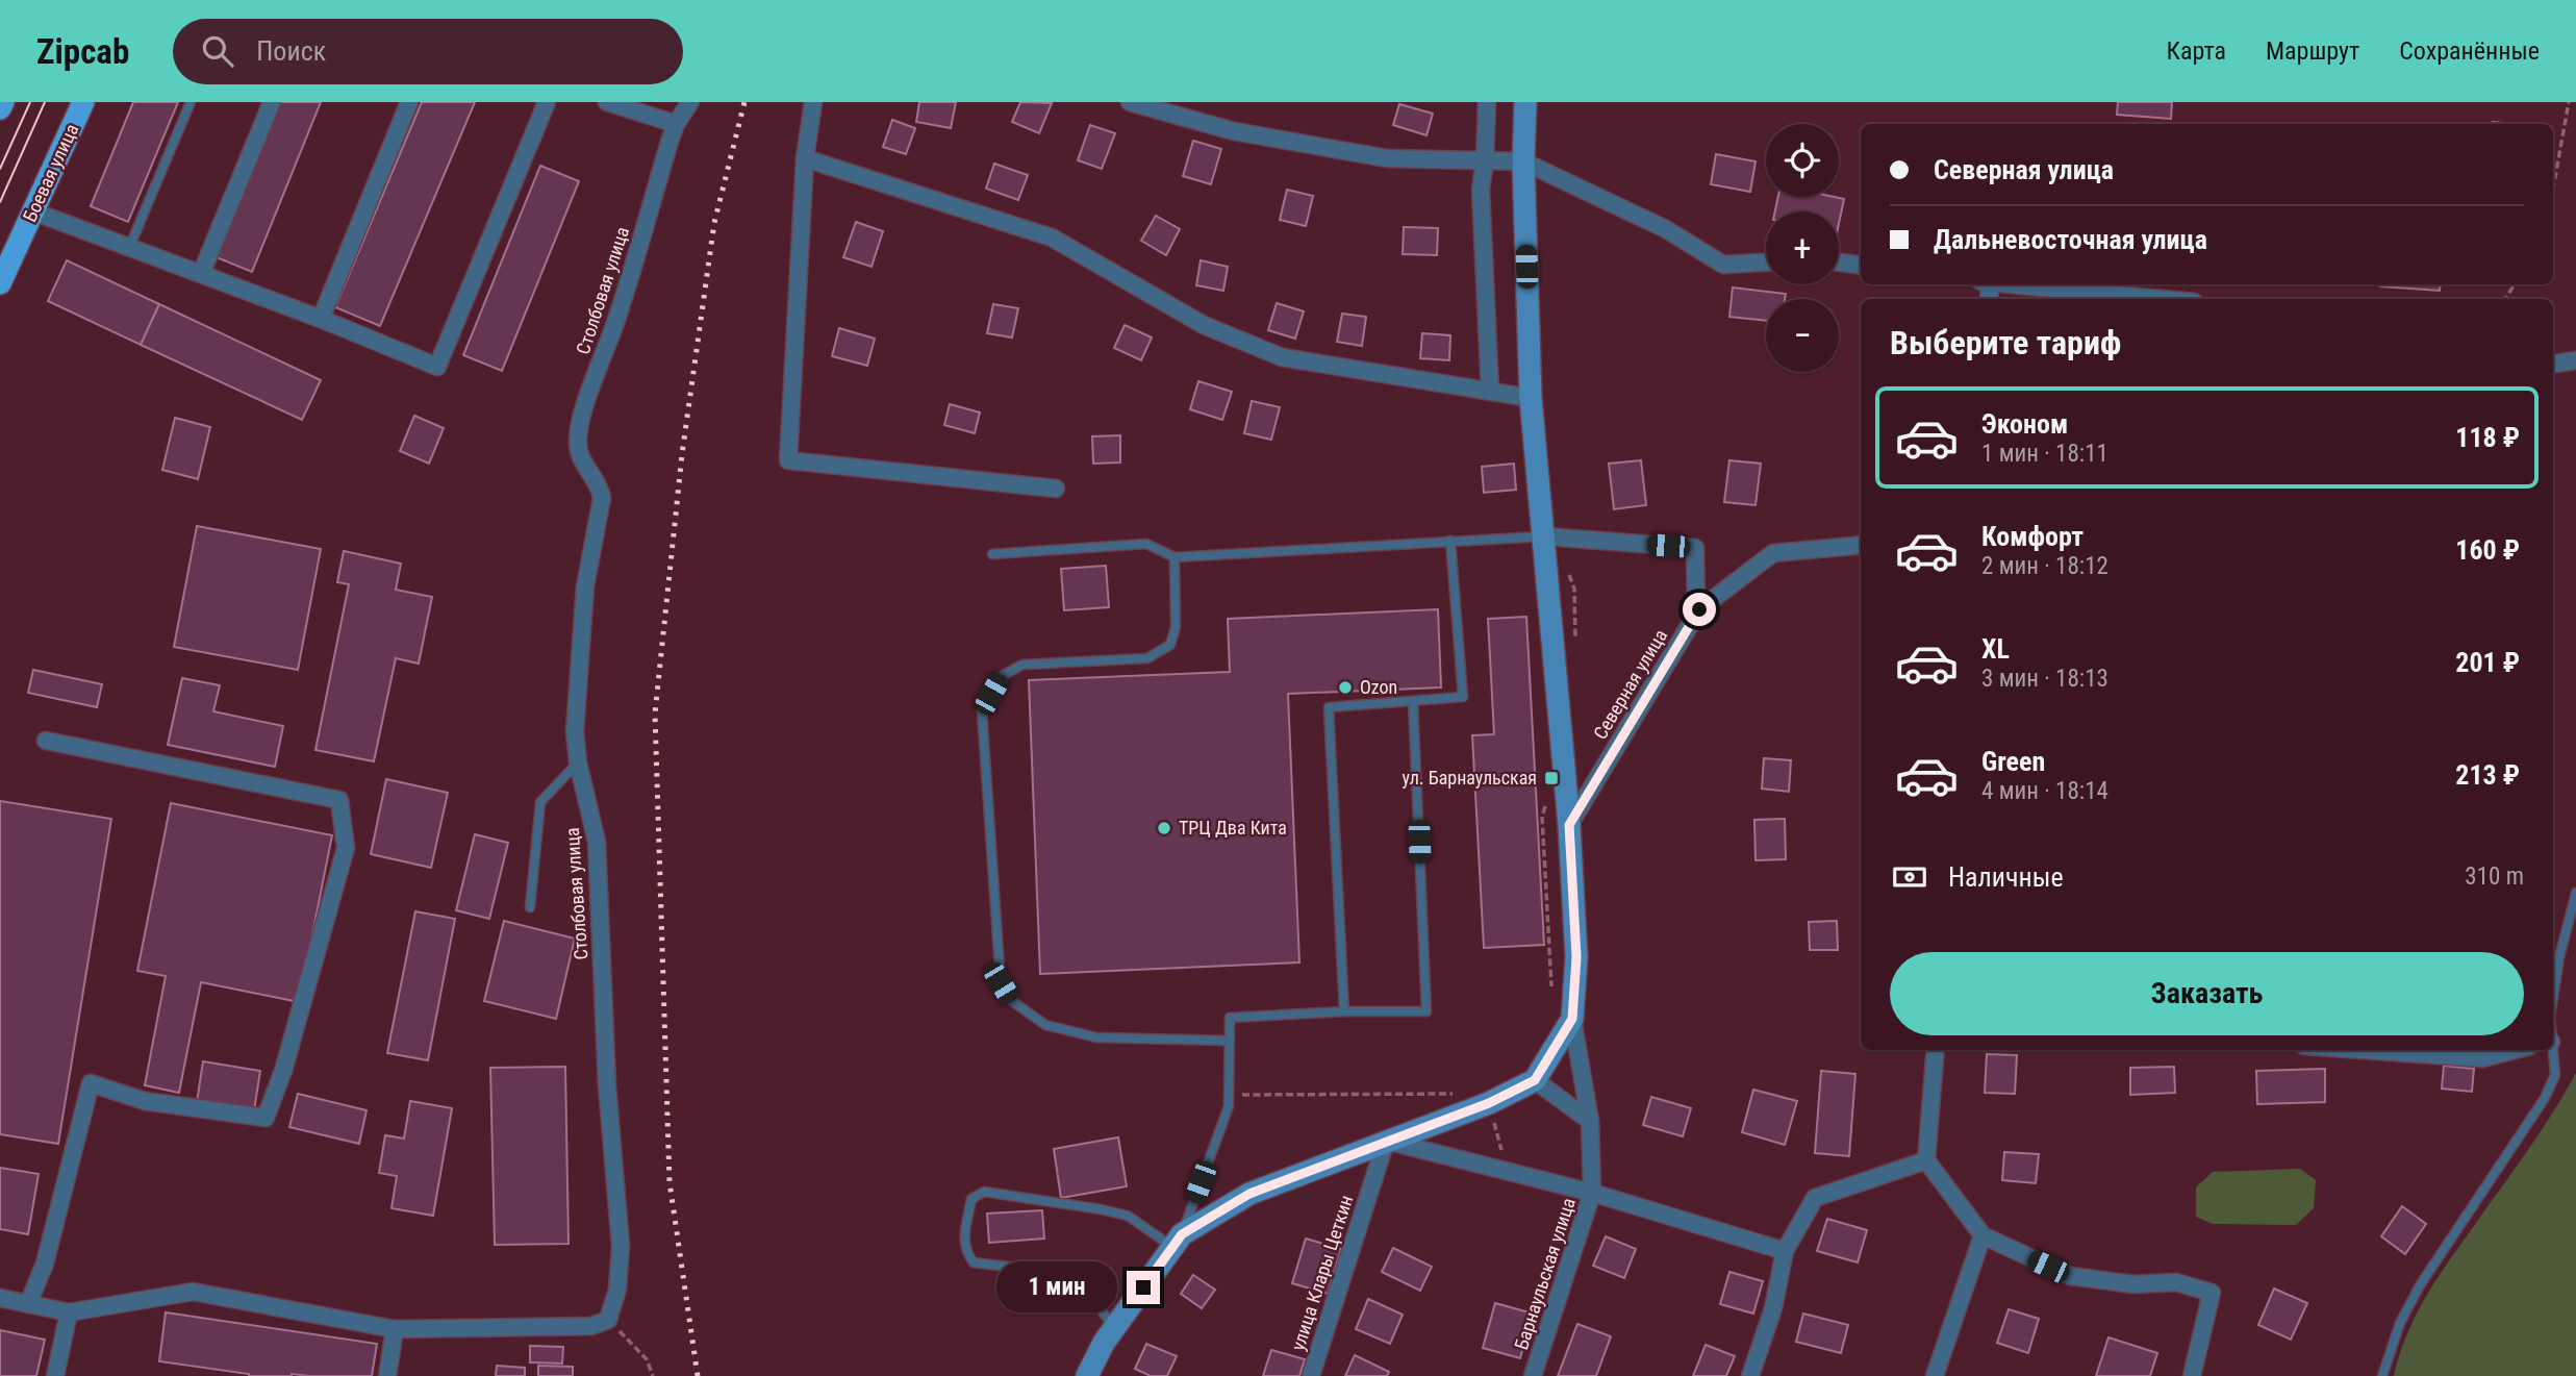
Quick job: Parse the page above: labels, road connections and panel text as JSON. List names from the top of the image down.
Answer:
{
  "streets": {
    "main road": ["Боевая улица"],
    "street": [
      "Столбовая улица",
      "Северная улица",
      "улица Клары Цеткин",
      "Барнаульская улица"
    ]
  },
  "places": {
    "other": ["Ozon", "ТРЦ Два Кита"],
    "transit": ["ул. Барнаульская"]
  },
  "page": {
    "header": "Zipcab",
    "search": "Поиск",
    "nav": ["Карта", "Маршрут", "Сохранённые"],
    "map_buttons": ["+", "−"],
    "banner": ["Северная улица", "Дальневосточная улица"],
    "heading": "Выберите тариф",
    "list": [
      {
        "name": "Эконом",
        "note": "1 мин · 18:11",
        "value": "118 ₽"
      },
      {
        "name": "Комфорт",
        "note": "2 мин · 18:12",
        "value": "160 ₽"
      },
      {
        "name": "XL",
        "note": "3 мин · 18:13",
        "value": "201 ₽"
      },
      {
        "name": "Green",
        "note": "4 мин · 18:14",
        "value": "213 ₽"
      }
    ],
    "pay": ["Наличные", "310 m"],
    "buttons": "Заказать",
    "bubble": "1 мин"
  }
}
